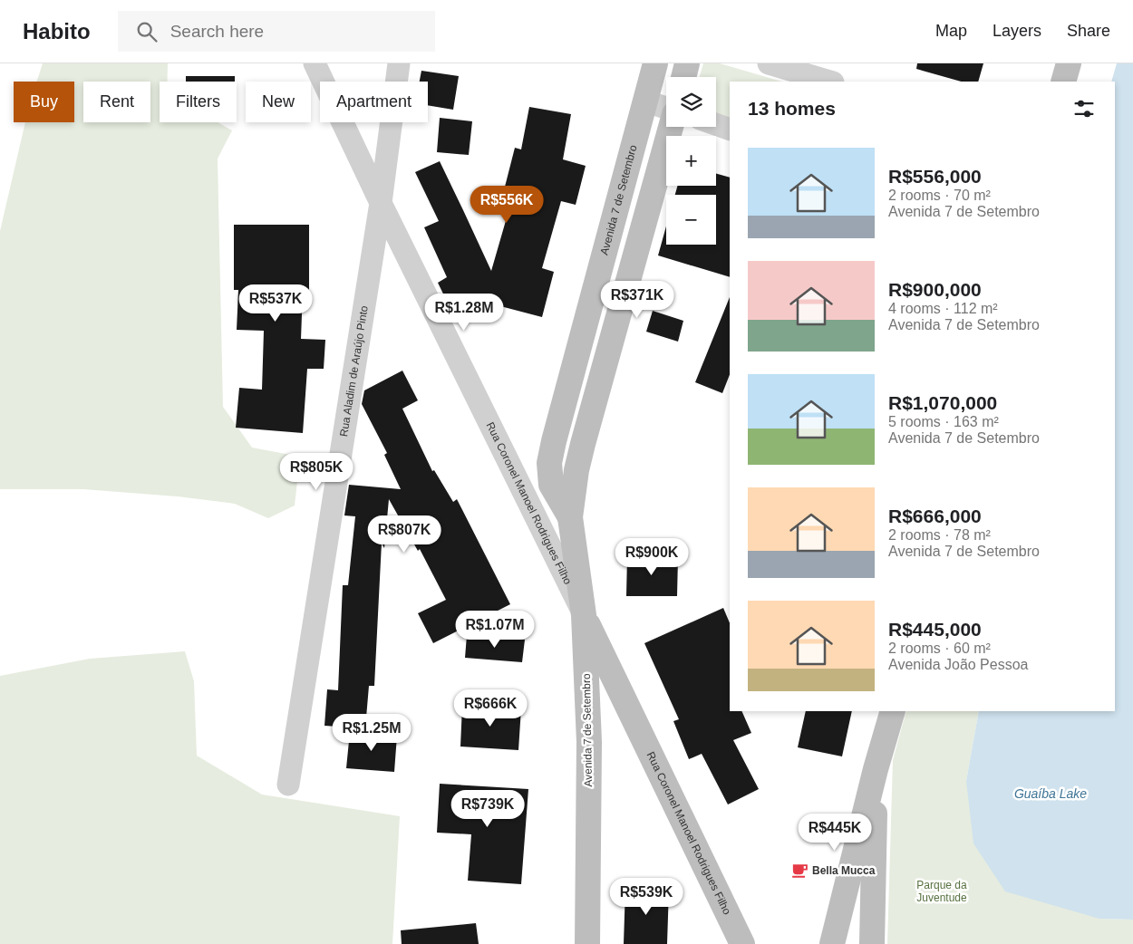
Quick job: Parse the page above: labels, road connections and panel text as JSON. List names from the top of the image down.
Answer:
{
  "streets": {
    "street": ["Avenida 7 de Setembro", "Rua Aladim de Araújo Pinto", "Rua Coronel Manoel Rodrigues Filho"]
  },
  "crossings": [
    ["Avenida 7 de Setembro", "Rua Coronel Manoel Rodrigues Filho"],
    ["Rua Aladim de Araújo Pinto", "Rua Coronel Manoel Rodrigues Filho"]
  ],
  "water": ["Guaíba Lake"],
  "parks": ["Parque da Juventude"],
  "places": {
    "cafe": ["Bella Mucca"]
  },
  "page": {
    "header": "Habito",
    "search": "Search here",
    "nav": ["Map", "Layers", "Share"],
    "map_buttons": ["+", "−"],
    "chip": [
      "Buy",
      "Rent",
      "Filters",
      "New",
      "Apartment"
    ],
    "heading": "13 homes",
    "list": [
      {
        "name": "R$556,000",
        "note": "2 rooms · 70 m² · Avenida 7 de Setembro"
      },
      {
        "name": "R$900,000",
        "note": "4 rooms · 112 m² · Avenida 7 de Setembro"
      },
      {
        "name": "R$1,070,000",
        "note": "5 rooms · 163 m² · Avenida 7 de Setembro"
      },
      {
        "name": "R$666,000",
        "note": "2 rooms · 78 m² · Avenida 7 de Setembro"
      },
      {
        "name": "R$445,000",
        "note": "2 rooms · 60 m² · Avenida João Pessoa"
      }
    ],
    "price": [
      "R$556K",
      "R$371K",
      "R$537K",
      "R$1.28M",
      "R$805K",
      "R$807K",
      "R$900K",
      "R$1.07M",
      "R$666K",
      "R$1.25M",
      "R$739K",
      "R$445K",
      "R$539K"
    ]
  }
}
